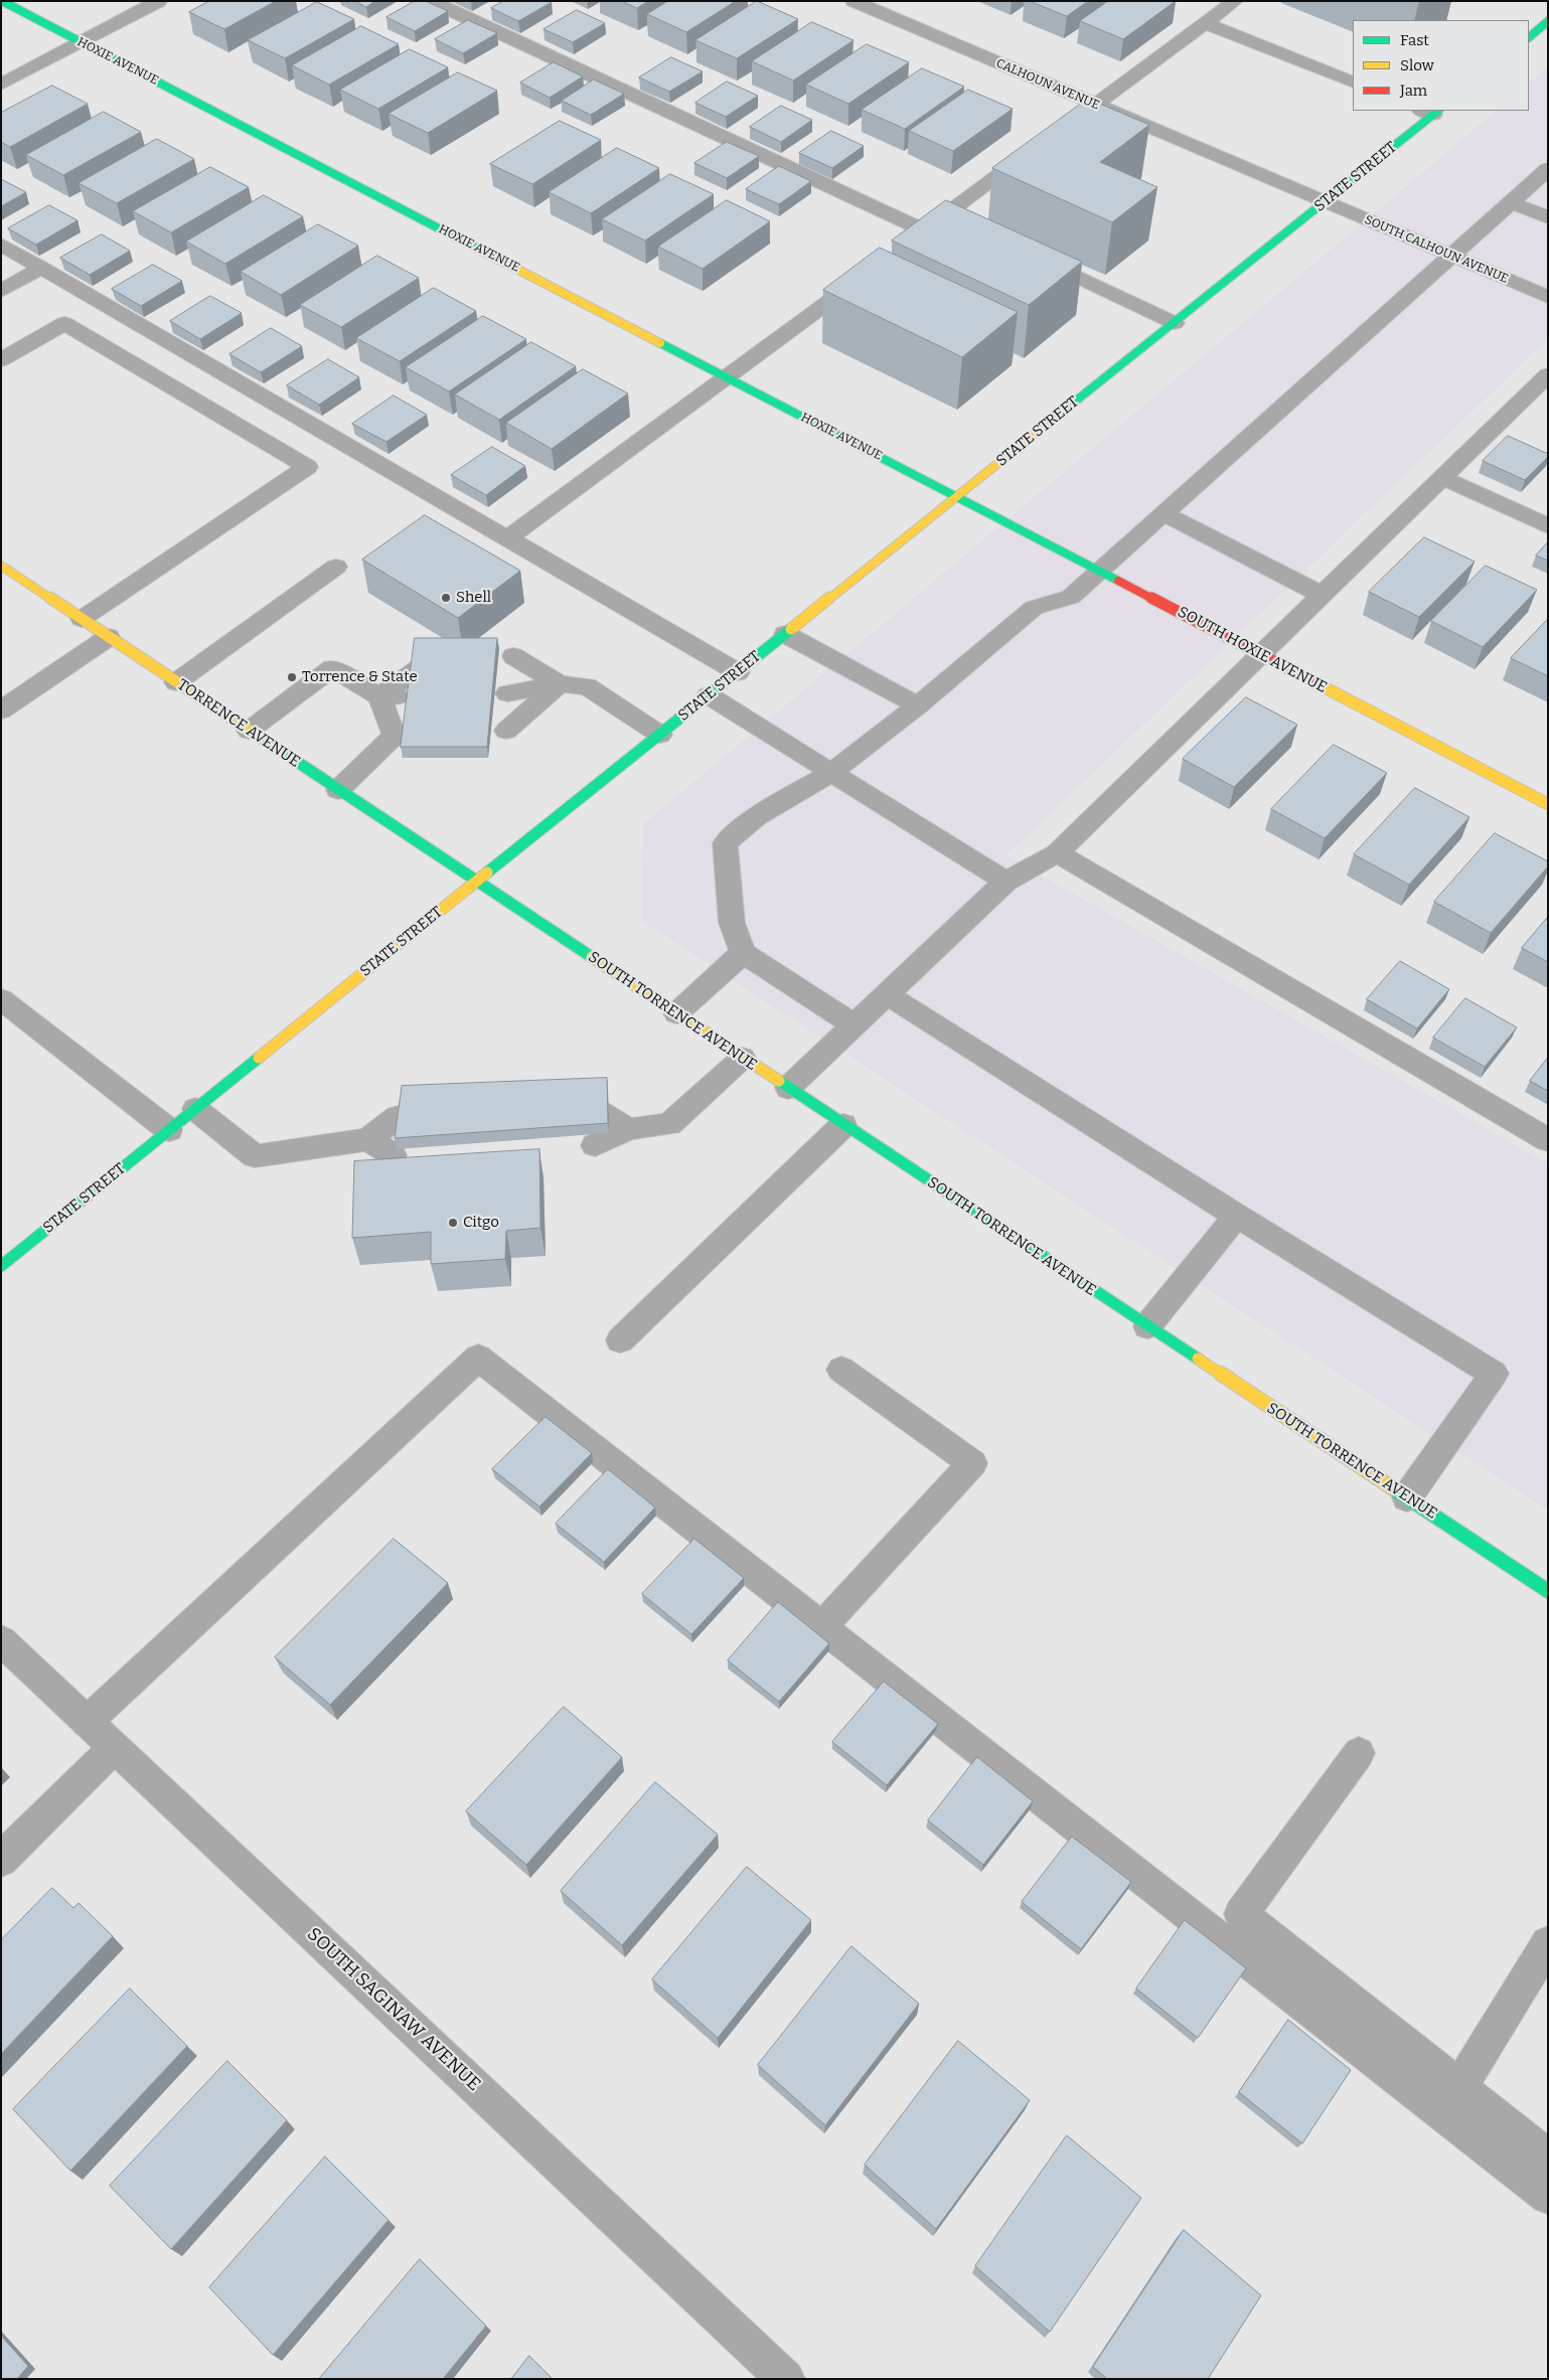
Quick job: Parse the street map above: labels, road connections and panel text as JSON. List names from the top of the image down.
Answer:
{
  "streets": {
    "street": [
      "HOXIE AVENUE",
      "CALHOUN AVENUE",
      "STATE STREET",
      "SOUTH CALHOUN AVENUE",
      "SOUTH HOXIE AVENUE",
      "TORRENCE AVENUE",
      "SOUTH TORRENCE AVENUE",
      "SOUTH SAGINAW AVENUE"
    ]
  },
  "crossings": [
    ["HOXIE AVENUE", "STATE STREET"],
    ["HOXIE AVENUE", "SOUTH HOXIE AVENUE"],
    ["CALHOUN AVENUE", "STATE STREET"],
    ["CALHOUN AVENUE", "SOUTH CALHOUN AVENUE"],
    ["STATE STREET", "SOUTH CALHOUN AVENUE"],
    ["STATE STREET", "SOUTH HOXIE AVENUE"],
    ["STATE STREET", "TORRENCE AVENUE"],
    ["STATE STREET", "SOUTH TORRENCE AVENUE"],
    ["TORRENCE AVENUE", "SOUTH TORRENCE AVENUE"]
  ],
  "places": ["Shell", "Torrence & State", "Citgo"],
  "legend": ["Fast", "Slow", "Jam"]
}
